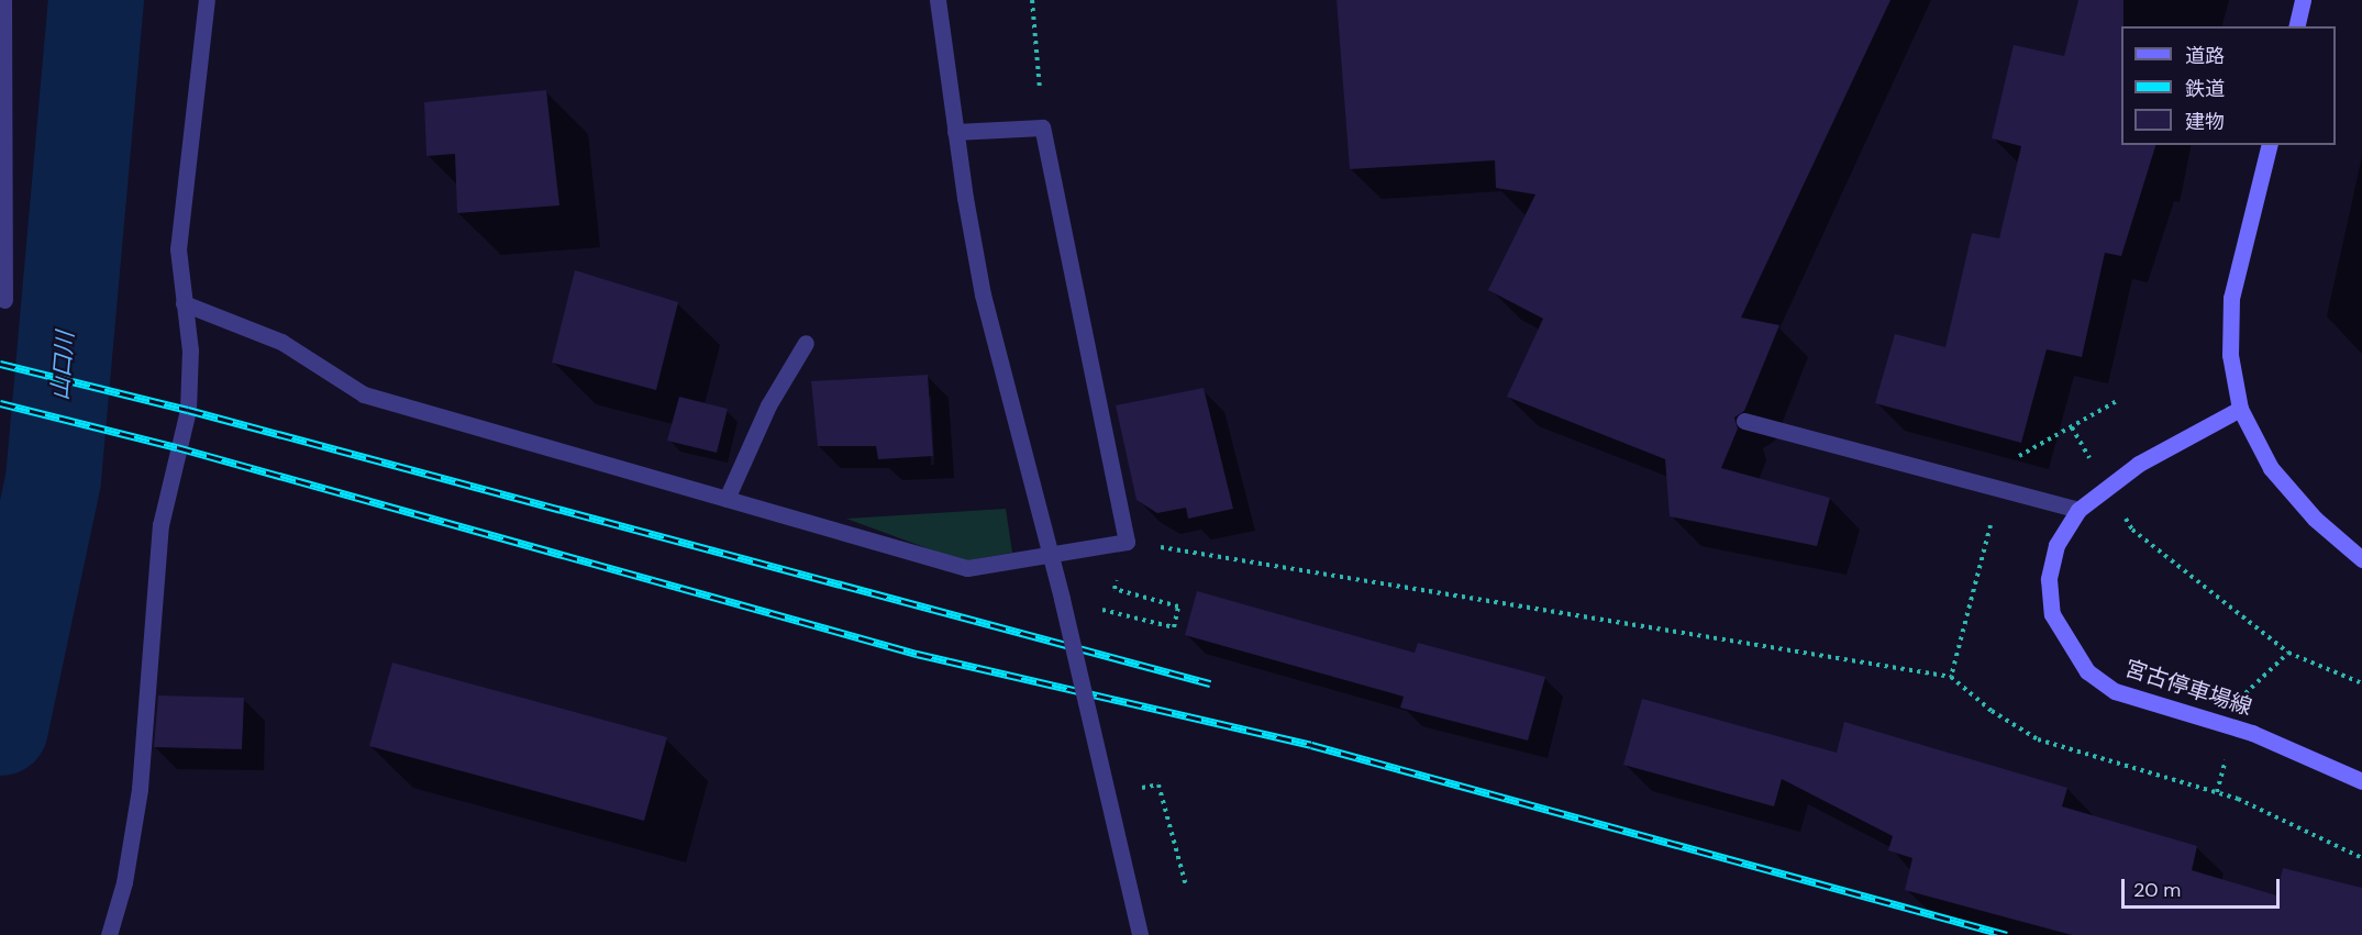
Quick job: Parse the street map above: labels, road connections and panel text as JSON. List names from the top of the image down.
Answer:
{
  "streets": {
    "main road": ["宮古停車場線"]
  },
  "water": ["山口川"],
  "legend": ["道路", "鉄道", "建物"],
  "scale_bar": "20 m"
}
